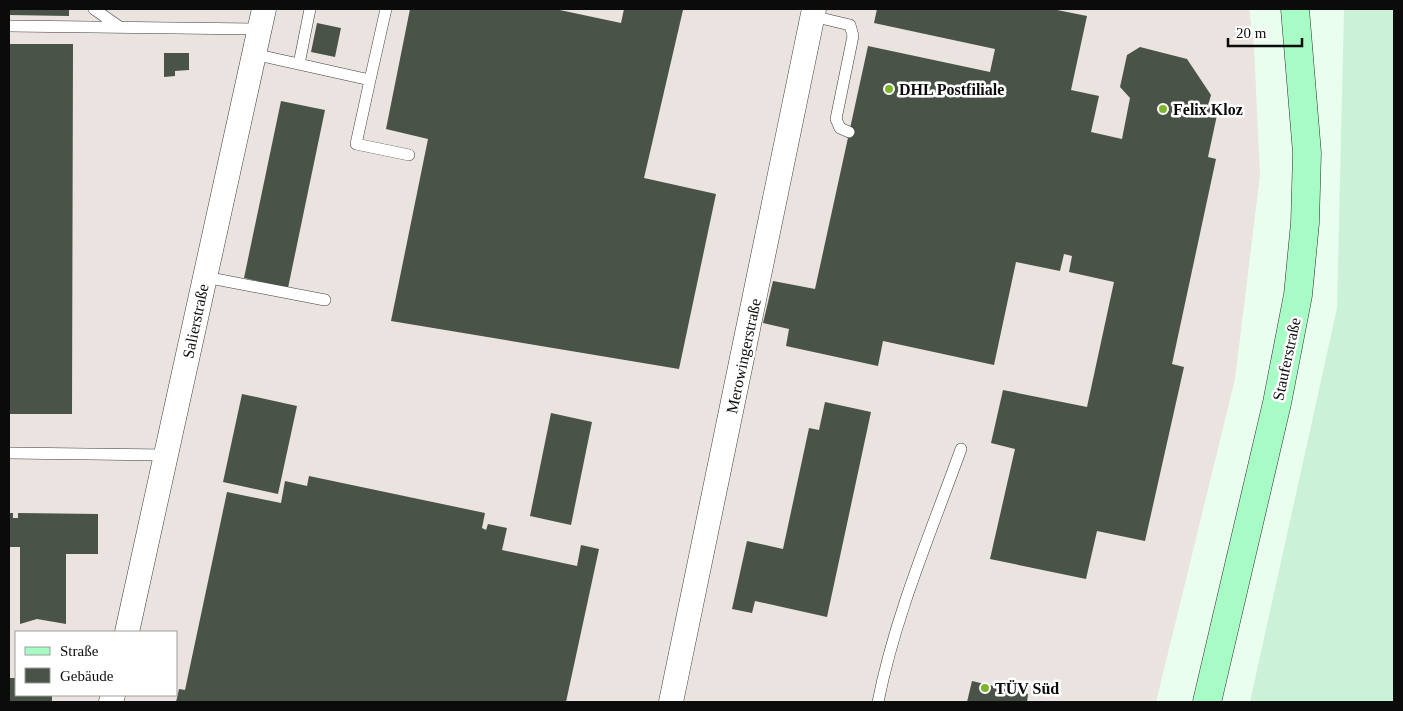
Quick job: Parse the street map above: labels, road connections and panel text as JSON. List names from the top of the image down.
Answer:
{
  "streets": {
    "main road": ["Stauferstraße"],
    "street": ["Salierstraße", "Merowingerstraße"]
  },
  "places": ["DHL Postfiliale", "Felix Kloz", "TÜV Süd"],
  "legend": ["Straße", "Gebäude"],
  "scale_bar": "20 m"
}
